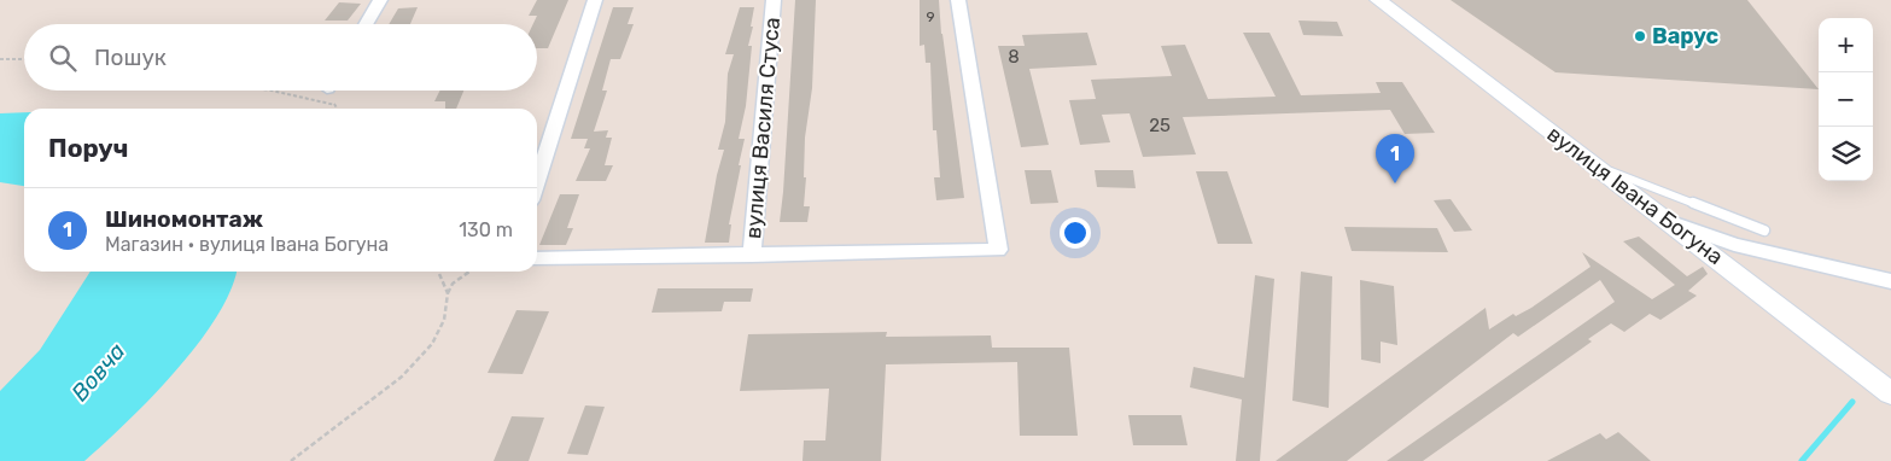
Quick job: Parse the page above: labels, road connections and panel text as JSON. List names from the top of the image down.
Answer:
{
  "streets": {
    "street": ["вулиця Василя Стуса", "вулиця Івана Богуна"]
  },
  "water": ["Вовча"],
  "places": ["Варус"],
  "house_numbers": ["9", "8", "25"],
  "page": {
    "map_buttons": ["+", "−"],
    "search": "Пошук",
    "heading": "Поруч",
    "pins": "1",
    "list": [
      {
        "mark": "1",
        "name": "Шиномонтаж",
        "note": "Магазин · вулиця Івана Богуна",
        "value": "130 m"
      }
    ]
  }
}
